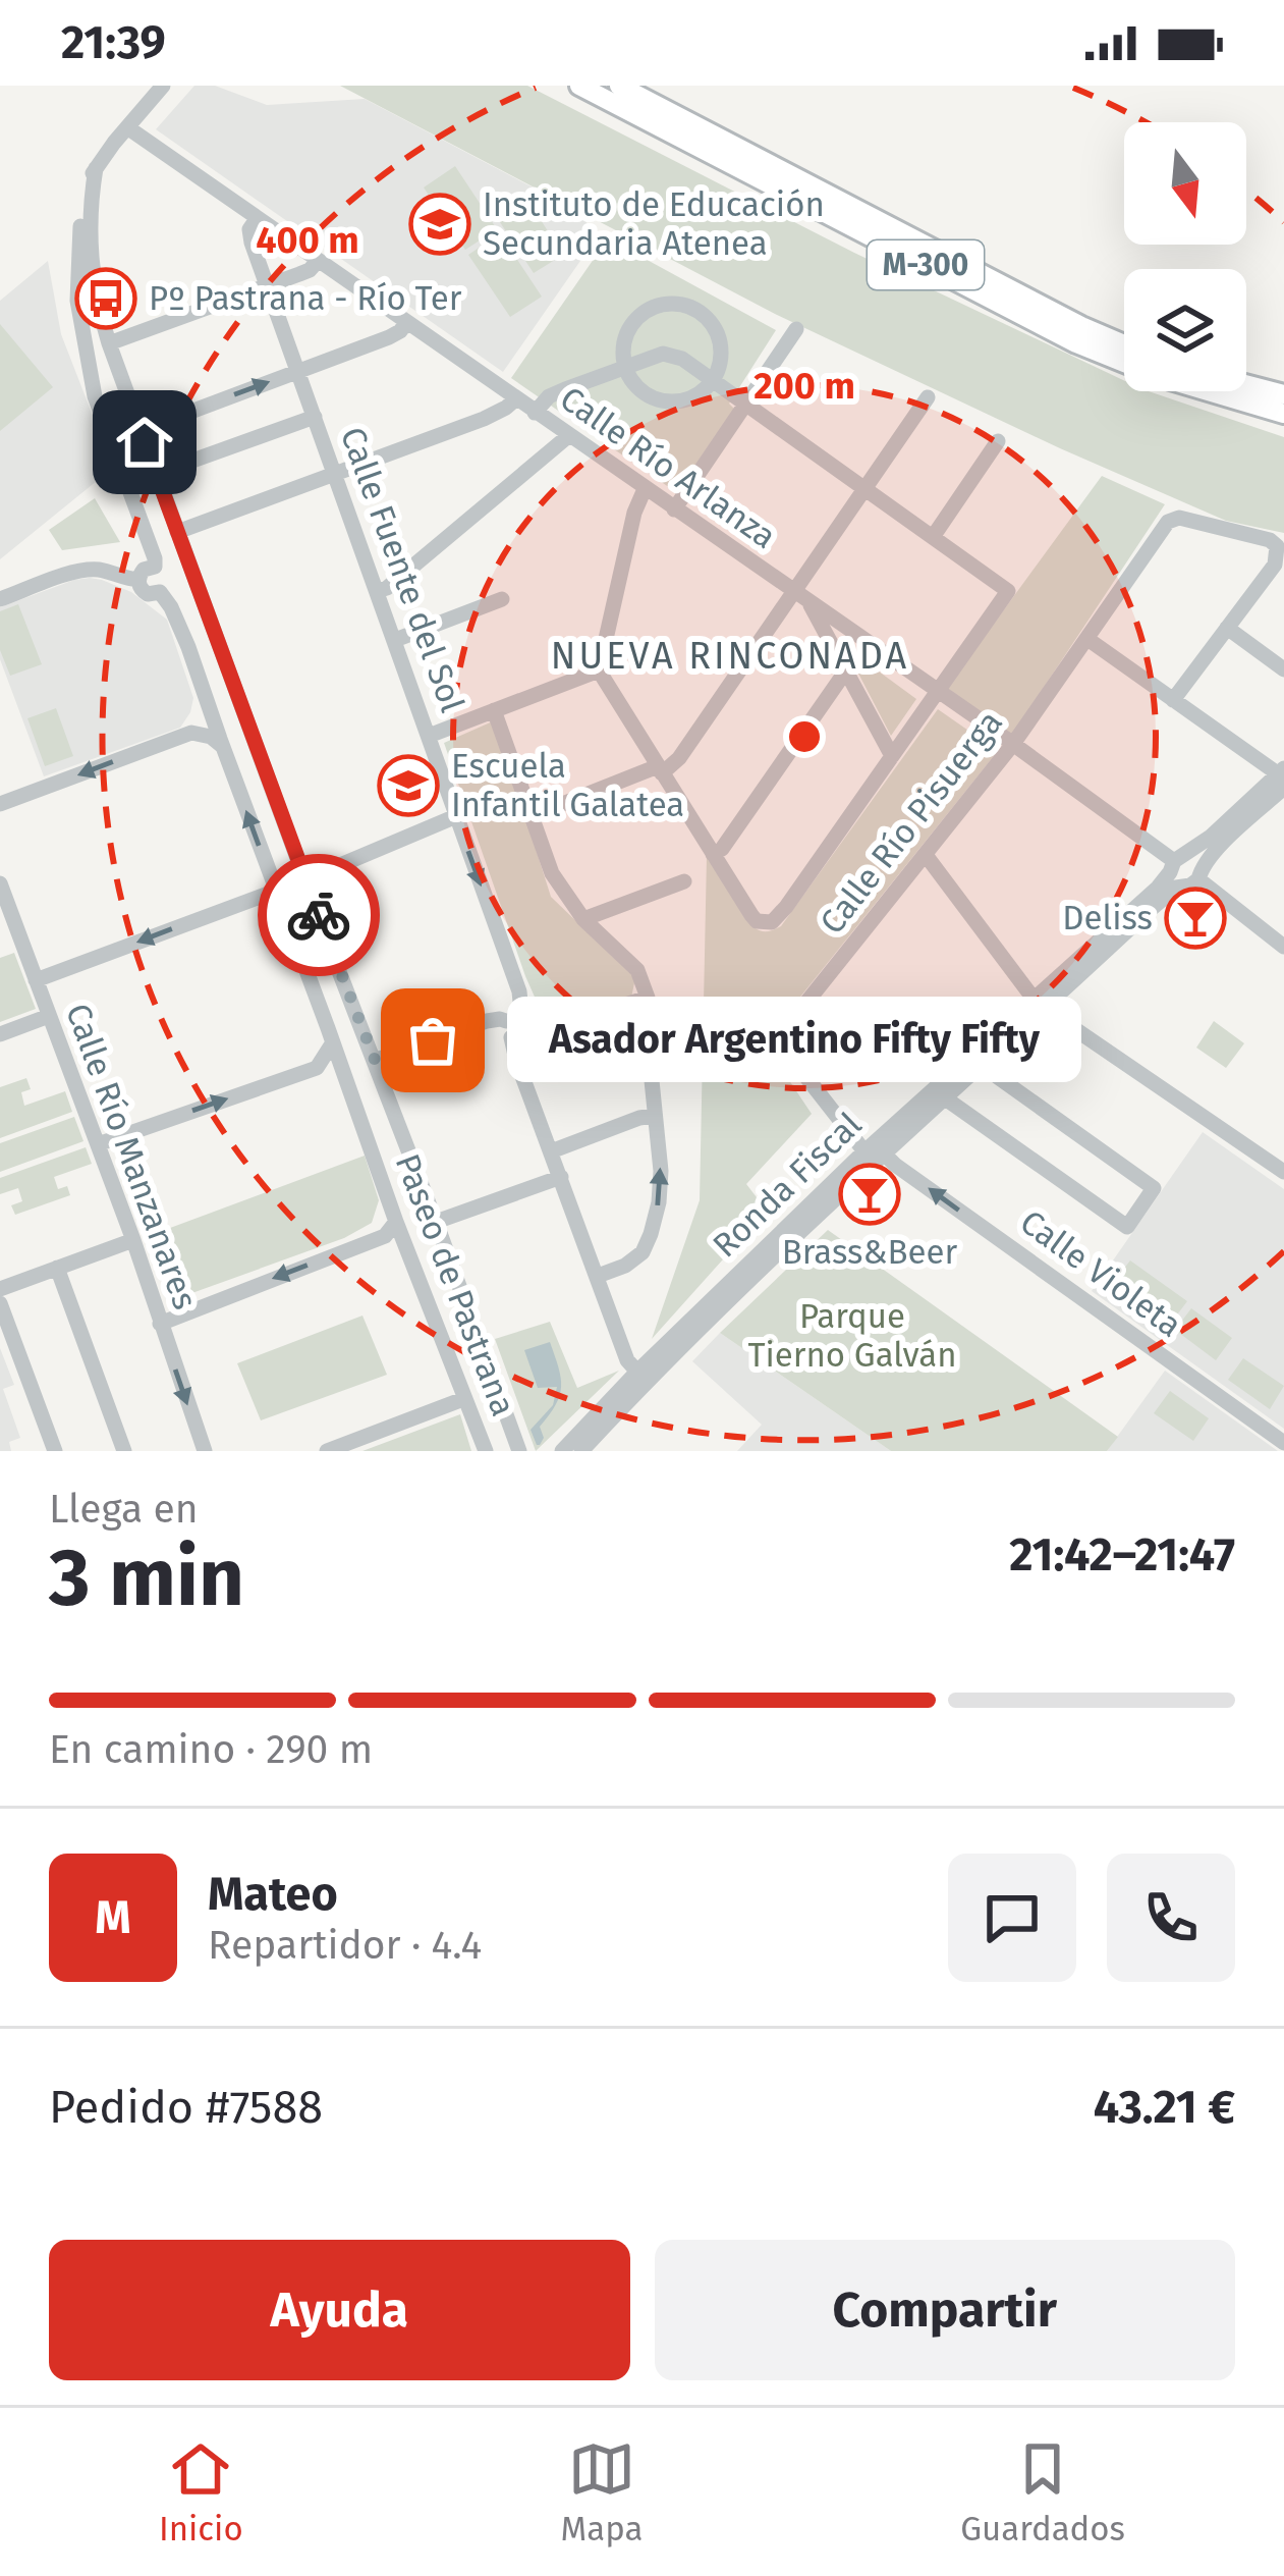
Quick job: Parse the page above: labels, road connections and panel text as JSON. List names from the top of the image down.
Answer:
{
  "streets": {
    "main road": ["M-300"],
    "street": [
      "Calle Río Arlanza",
      "Calle Fuente del Sol",
      "Calle Río Pisuerga",
      "Calle Río Manzanares",
      "Ronda Fiscal",
      "Calle Violeta",
      "Paseo de Pastrana"
    ]
  },
  "crossings": [
    ["Calle Río Arlanza", "Calle Fuente del Sol"],
    ["Calle Río Arlanza", "Calle Río Pisuerga"],
    ["Calle Río Arlanza", "Ronda Fiscal"],
    ["Calle Fuente del Sol", "Ronda Fiscal"],
    ["Calle Río Pisuerga", "Ronda Fiscal"],
    ["Ronda Fiscal", "Calle Violeta"]
  ],
  "one_way": ["Calle Violeta"],
  "districts": ["NUEVA RINCONADA"],
  "parks": ["Parque Tierno Galván"],
  "places": {
    "school or university": ["Instituto de Educación Secundaria Atenea", "Escuela Infantil Galatea"],
    "bus stop": ["Pº Pastrana - Río Ter"],
    "bar": ["Deliss", "Brass&Beer"],
    "other": ["Asador Argentino Fifty Fifty"]
  },
  "north": "bottom",
  "page": {
    "status": "21:39",
    "bubble": "Asador Argentino Fifty Fifty",
    "heading": ["3 min", "Llega en", "21:42–21:47"],
    "panel": [
      "Mateo",
      "Repartidor · 4.4",
      "Pedido #7588",
      "43.21 €"
    ],
    "bar": "En camino · 290 m",
    "round": "M",
    "buttons": ["Ayuda", "Compartir"],
    "tabs": ["Inicio", "Mapa", "Guardados"]
  },
  "rings": ["400 m", "200 m"]
}
